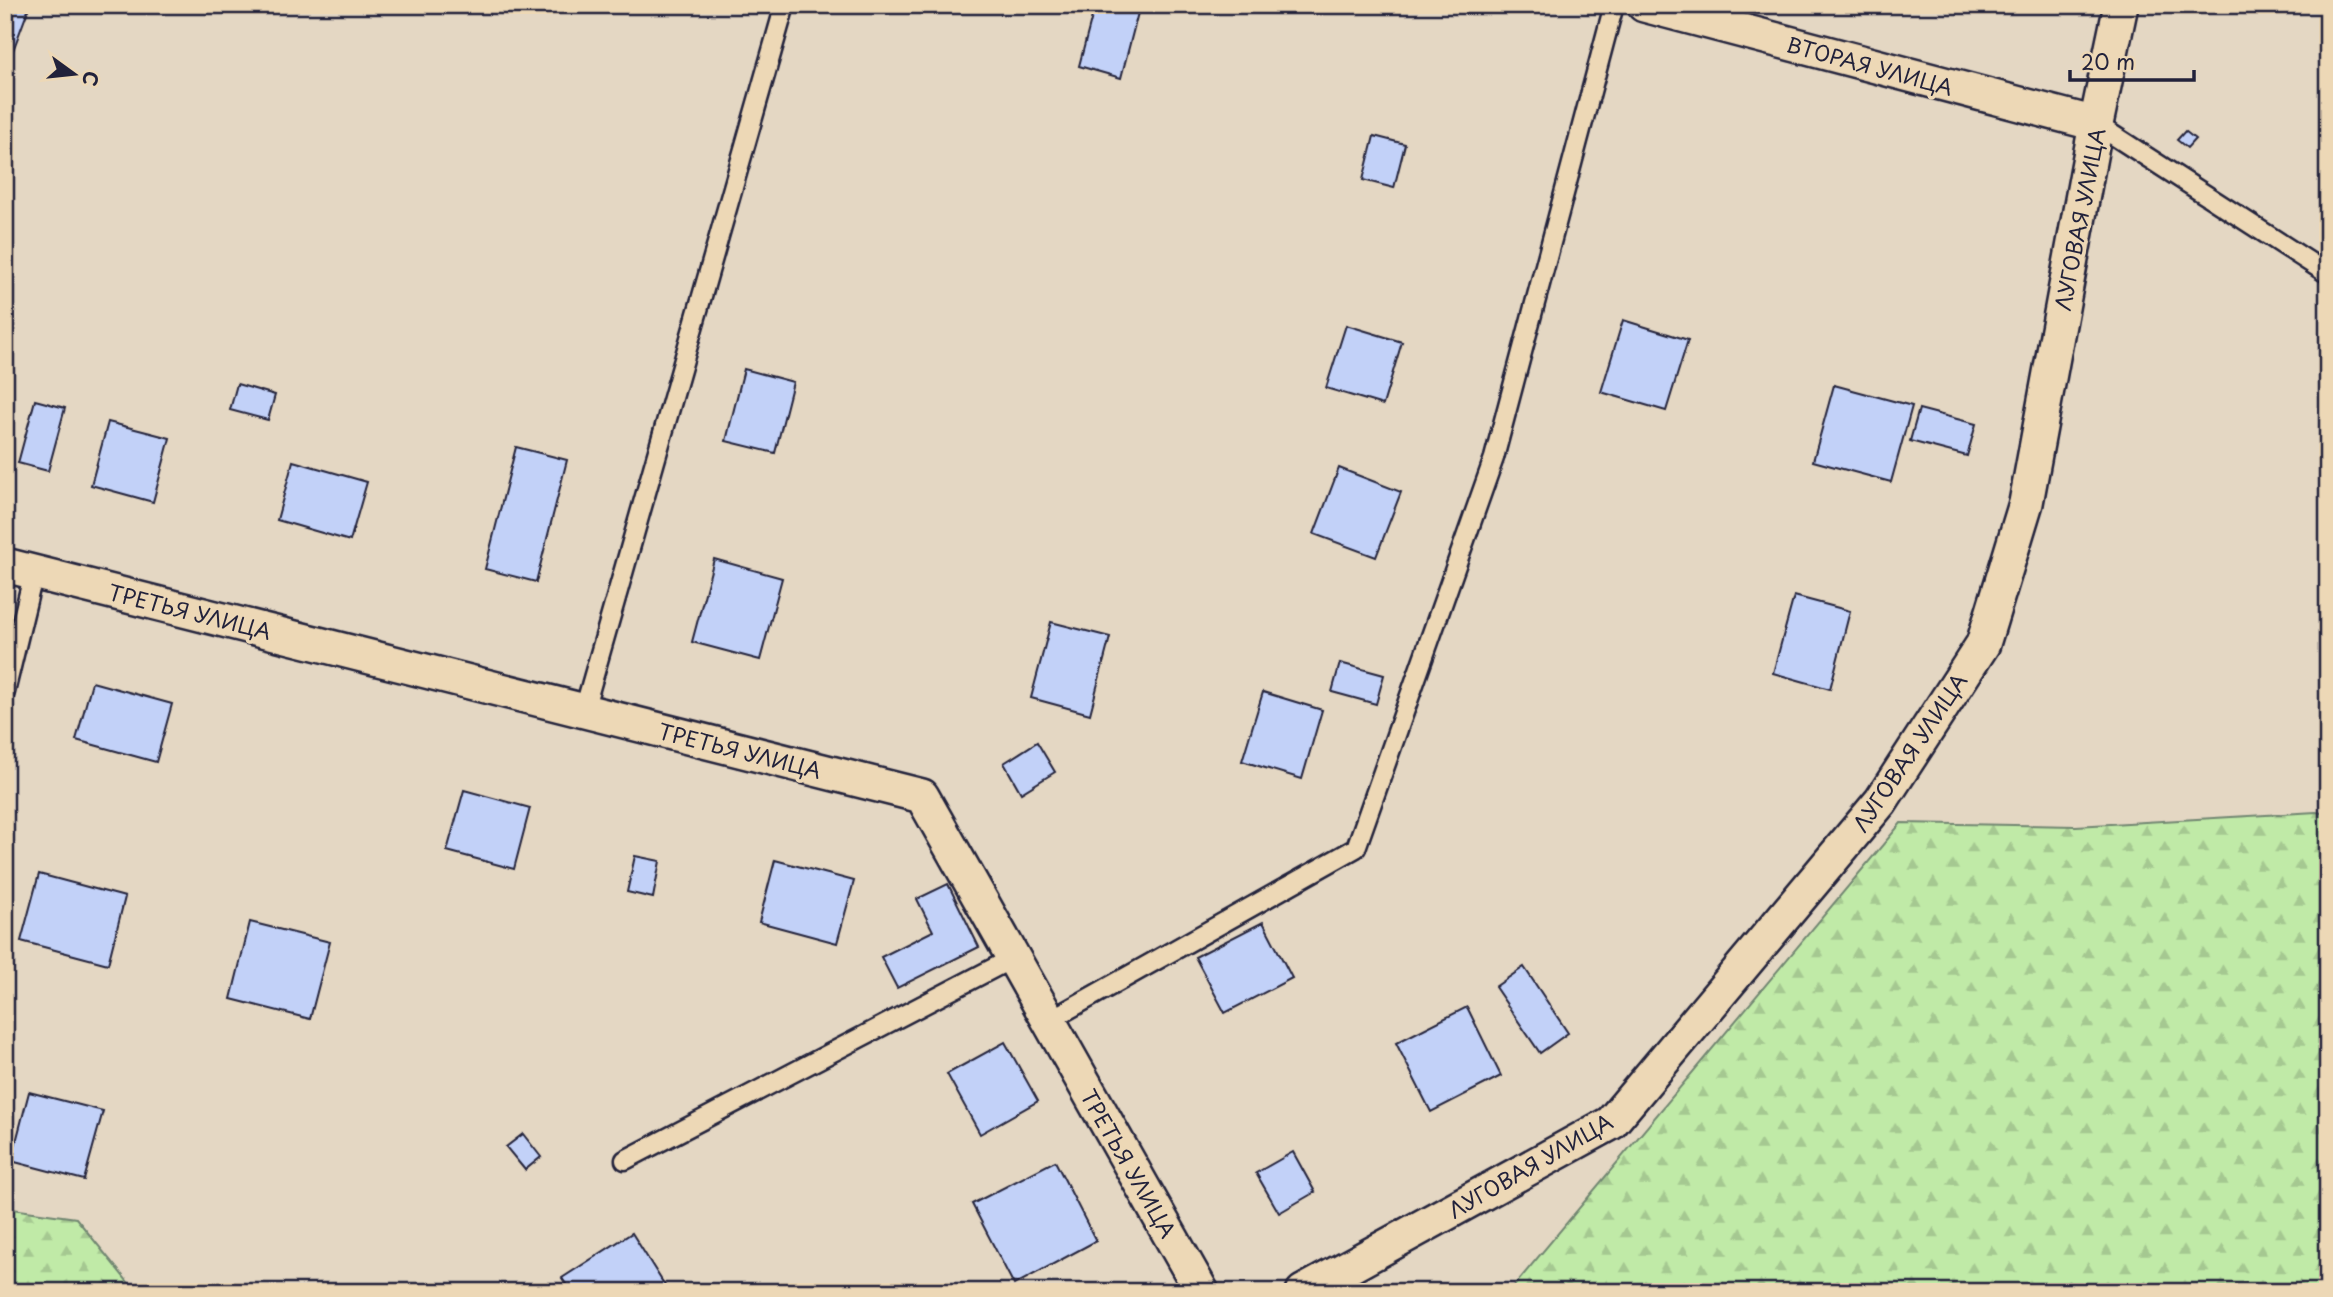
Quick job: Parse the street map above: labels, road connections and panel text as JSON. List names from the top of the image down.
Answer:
{
  "streets": {
    "street": ["ВТОРАЯ УЛИЦА", "ЛУГОВАЯ УЛИЦА", "ТРЕТЬЯ УЛИЦА"]
  },
  "crossings": [
    ["ВТОРАЯ УЛИЦА", "ЛУГОВАЯ УЛИЦА"]
  ],
  "scale_bar": "20 m",
  "north": "right"
}
